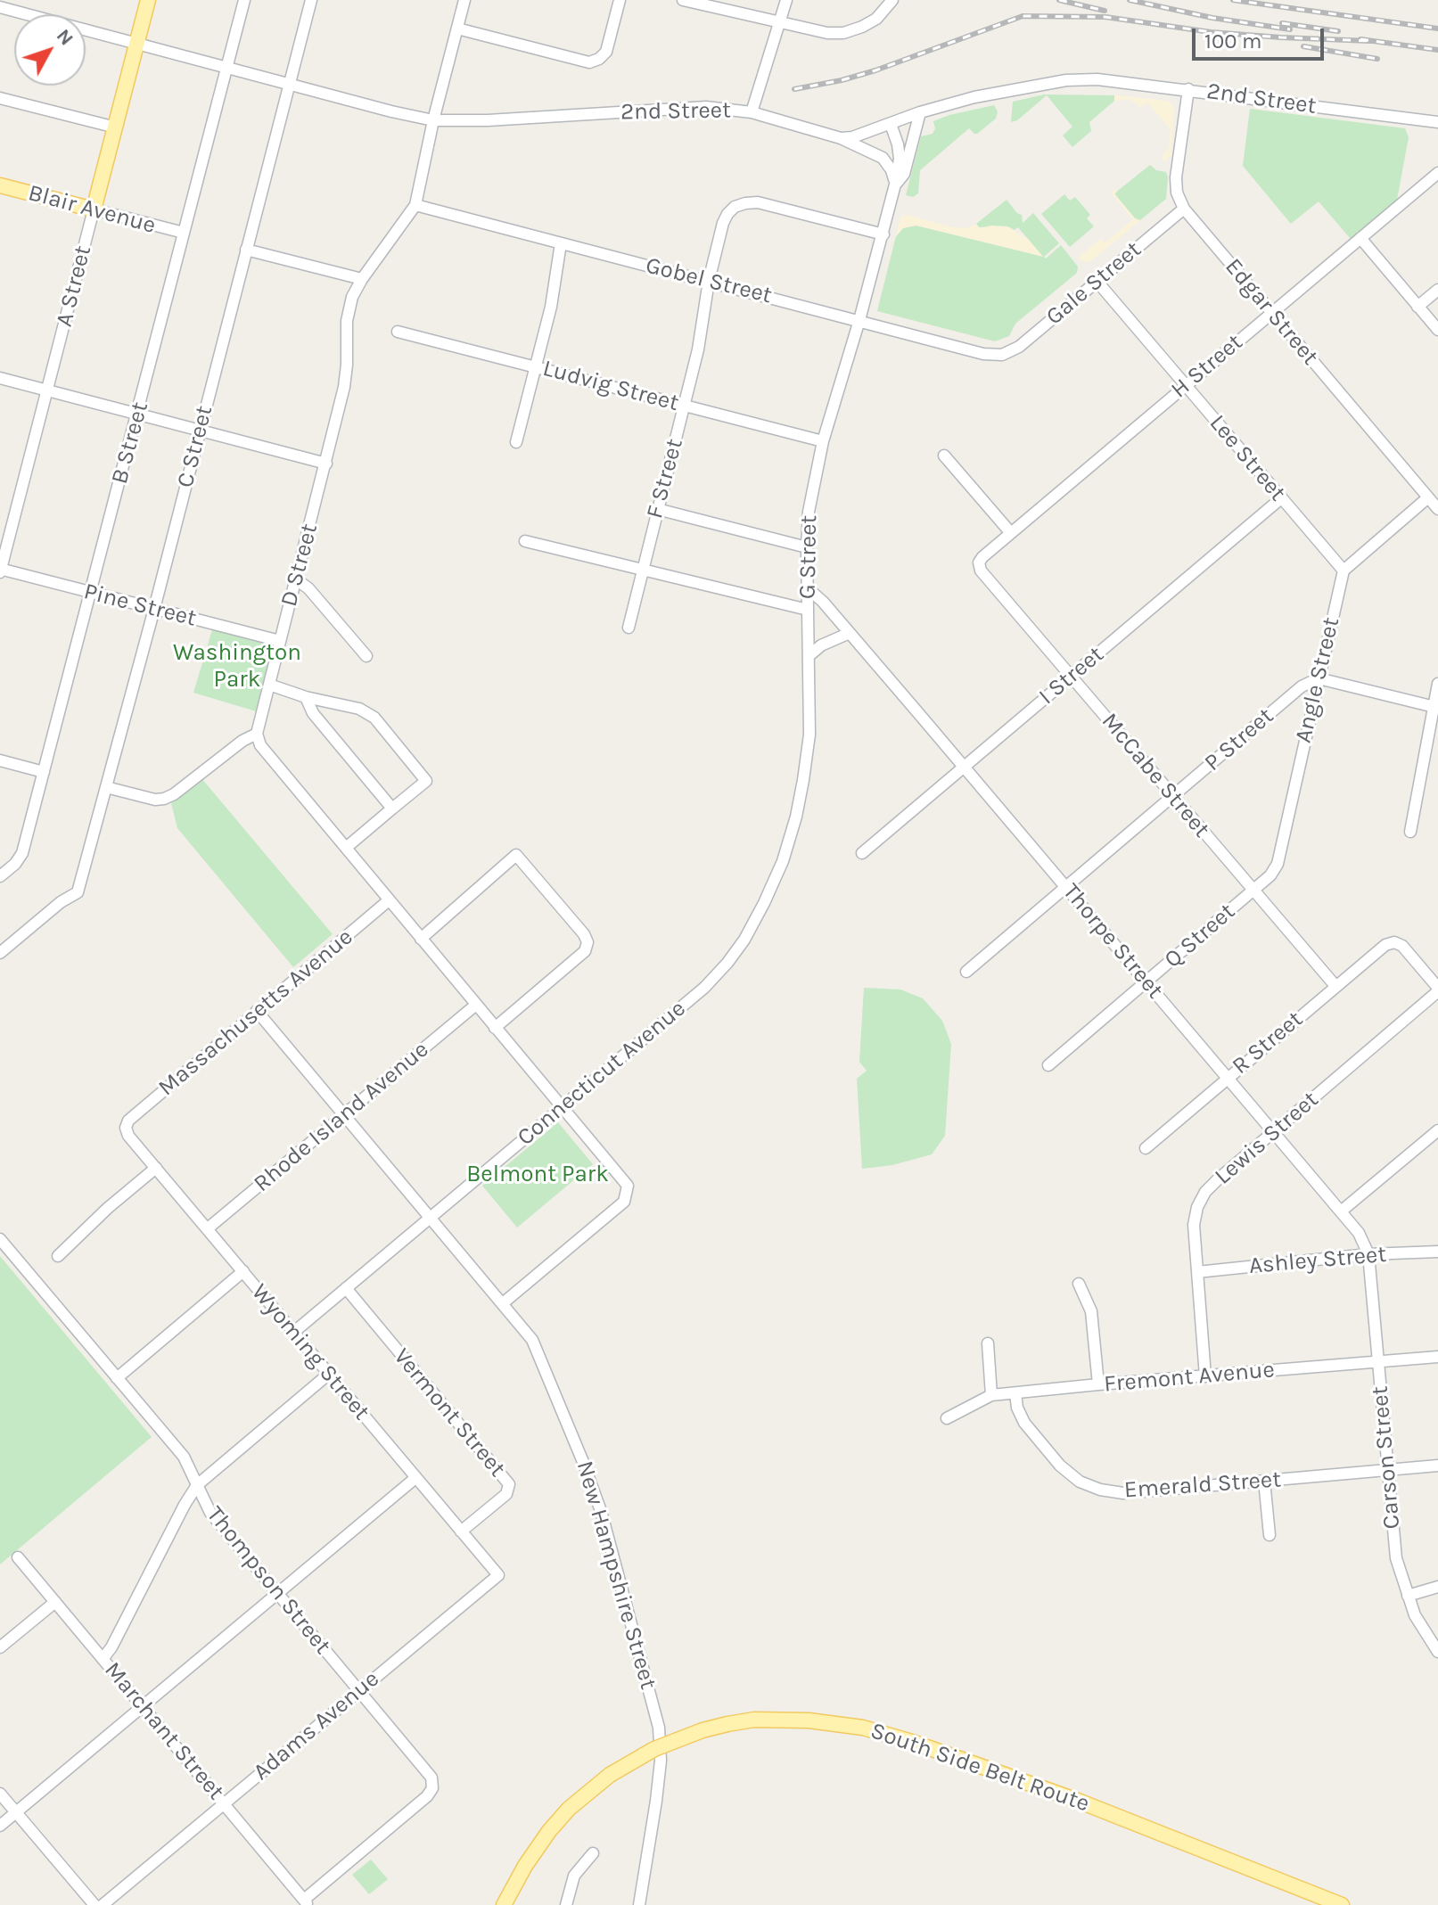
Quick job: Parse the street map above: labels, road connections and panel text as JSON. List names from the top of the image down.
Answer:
{
  "streets": {
    "main road": ["Blair Avenue", "A Street", "South Side Belt Route"],
    "street": [
      "2nd Street",
      "Gobel Street",
      "Gale Street",
      "Edgar Street",
      "H Street",
      "Ludvig Street",
      "B Street",
      "C Street",
      "Lee Street",
      "F Street",
      "G Street",
      "D Street",
      "Pine Street",
      "I Street",
      "Angle Street",
      "P Street",
      "McCabe Street",
      "Q Street",
      "Thorpe Street",
      "Massachusetts Avenue",
      "R Street",
      "Connecticut Avenue",
      "Rhode Island Avenue",
      "Lewis Street",
      "Ashley Street",
      "Wyoming Street",
      "Fremont Avenue",
      "Vermont Street",
      "Carson Street",
      "Emerald Street",
      "New Hampshire Street",
      "Thompson Street",
      "Adams Avenue",
      "Marchant Street"
    ]
  },
  "crossings": [
    ["2nd Street", "A Street"],
    ["2nd Street", "Edgar Street"],
    ["2nd Street", "B Street"],
    ["2nd Street", "C Street"],
    ["2nd Street", "G Street"],
    ["2nd Street", "D Street"],
    ["Blair Avenue", "A Street"],
    ["Blair Avenue", "B Street"],
    ["Gobel Street", "Gale Street"],
    ["Gobel Street", "F Street"],
    ["Gobel Street", "G Street"],
    ["Gobel Street", "D Street"],
    ["Gale Street", "Edgar Street"],
    ["Gale Street", "Lee Street"],
    ["A Street", "Pine Street"],
    ["Edgar Street", "H Street"],
    ["H Street", "Lee Street"],
    ["H Street", "McCabe Street"],
    ["Ludvig Street", "F Street"],
    ["Ludvig Street", "G Street"],
    ["B Street", "Pine Street"],
    ["C Street", "Pine Street"],
    ["Lee Street", "I Street"],
    ["Lee Street", "Angle Street"],
    ["F Street", "G Street"],
    ["G Street", "Thorpe Street"],
    ["G Street", "Connecticut Avenue"],
    ["D Street", "Pine Street"],
    ["I Street", "McCabe Street"],
    ["I Street", "Thorpe Street"],
    ["Angle Street", "P Street"],
    ["Angle Street", "McCabe Street"],
    ["Angle Street", "Q Street"],
    ["P Street", "McCabe Street"],
    ["P Street", "Thorpe Street"],
    ["McCabe Street", "Q Street"],
    ["McCabe Street", "R Street"],
    ["Q Street", "Thorpe Street"],
    ["Thorpe Street", "R Street"],
    ["Thorpe Street", "Lewis Street"],
    ["Thorpe Street", "Ashley Street"],
    ["Thorpe Street", "Carson Street"],
    ["Massachusetts Avenue", "Wyoming Street"],
    ["Massachusetts Avenue", "New Hampshire Street"],
    ["R Street", "Lewis Street"],
    ["Connecticut Avenue", "Wyoming Street"],
    ["Connecticut Avenue", "Vermont Street"],
    ["Connecticut Avenue", "New Hampshire Street"],
    ["Rhode Island Avenue", "Wyoming Street"],
    ["Rhode Island Avenue", "New Hampshire Street"],
    ["Lewis Street", "Ashley Street"],
    ["Lewis Street", "Fremont Avenue"],
    ["Ashley Street", "Carson Street"],
    ["Wyoming Street", "Vermont Street"],
    ["Wyoming Street", "Adams Avenue"],
    ["Fremont Avenue", "Carson Street"],
    ["Fremont Avenue", "Emerald Street"],
    ["Carson Street", "Emerald Street"],
    ["Thompson Street", "Adams Avenue"],
    ["Thompson Street", "Marchant Street"],
    ["Adams Avenue", "Marchant Street"]
  ],
  "parks": ["Washington Park", "Belmont Park"],
  "scale_bar": "100 m",
  "north": "top right"
}
